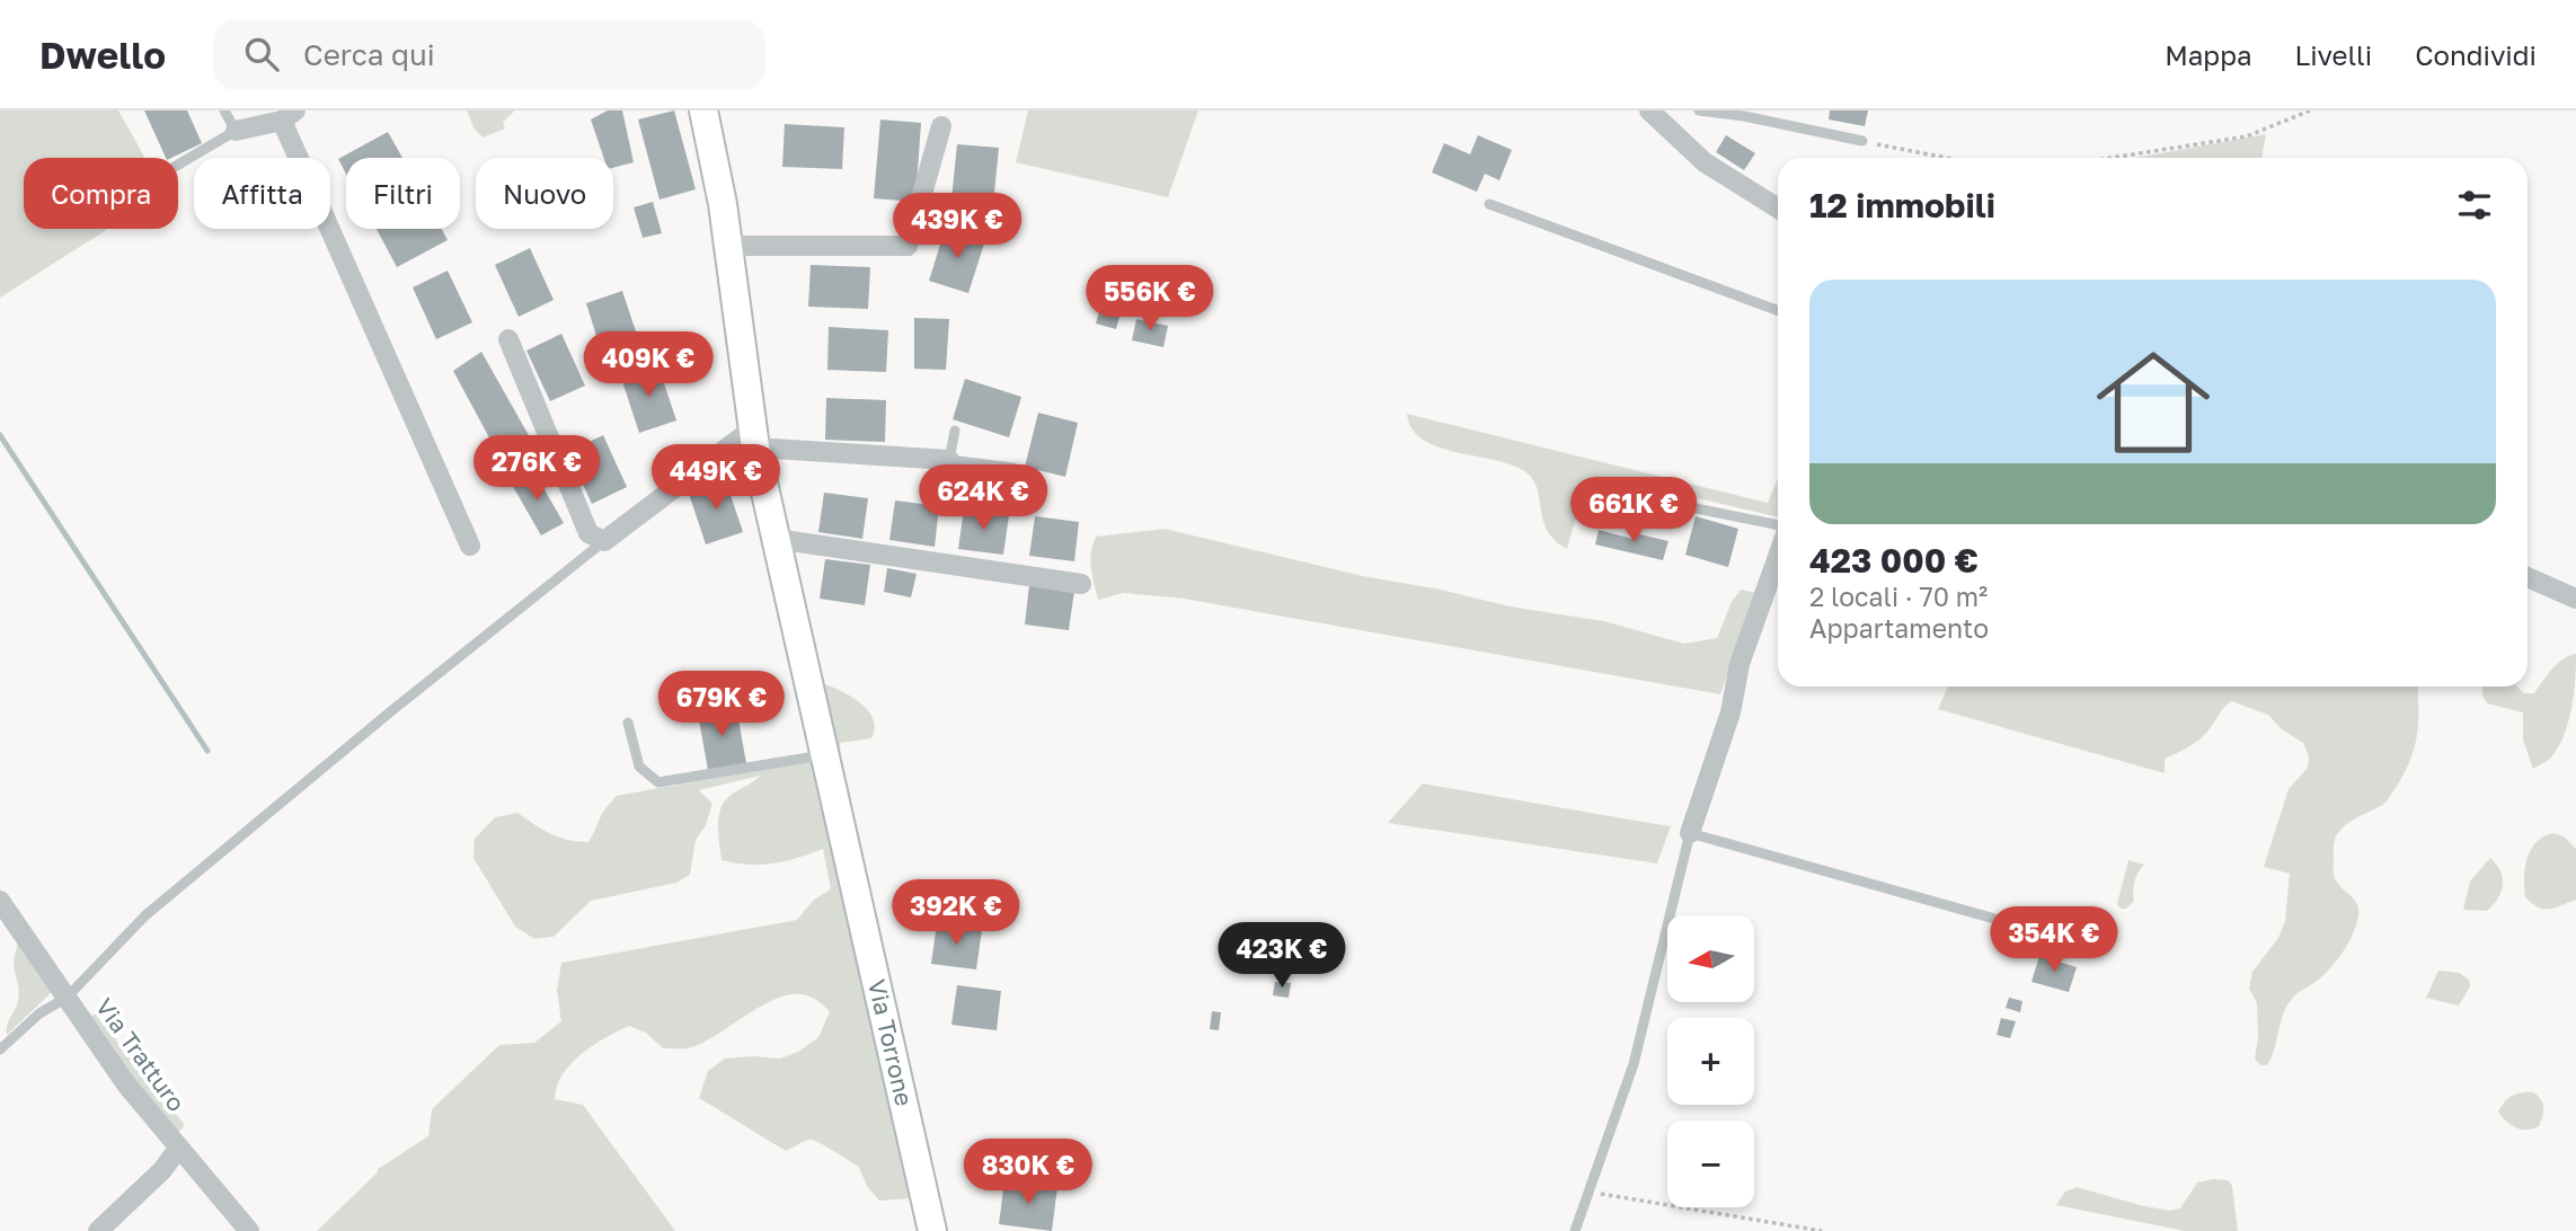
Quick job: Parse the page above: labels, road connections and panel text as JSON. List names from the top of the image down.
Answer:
{
  "streets": {
    "main road": ["Via Torrone"],
    "street": ["Via Tratturo"]
  },
  "north": "left",
  "page": {
    "header": "Dwello",
    "search": "Cerca qui",
    "nav": ["Mappa", "Livelli", "Condividi"],
    "chip": [
      "Compra",
      "Affitta",
      "Filtri",
      "Nuovo"
    ],
    "heading": "12 immobili",
    "price": [
      "439K €",
      "556K €",
      "409K €",
      "276K €",
      "449K €",
      "624K €",
      "661K €",
      "679K €",
      "392K €",
      "354K €",
      "423K €",
      "830K €"
    ],
    "list": [
      {
        "name": "423 000 €",
        "note": "2 locali · 70 m² · Appartamento"
      }
    ],
    "map_buttons": ["+", "−"]
  }
}
